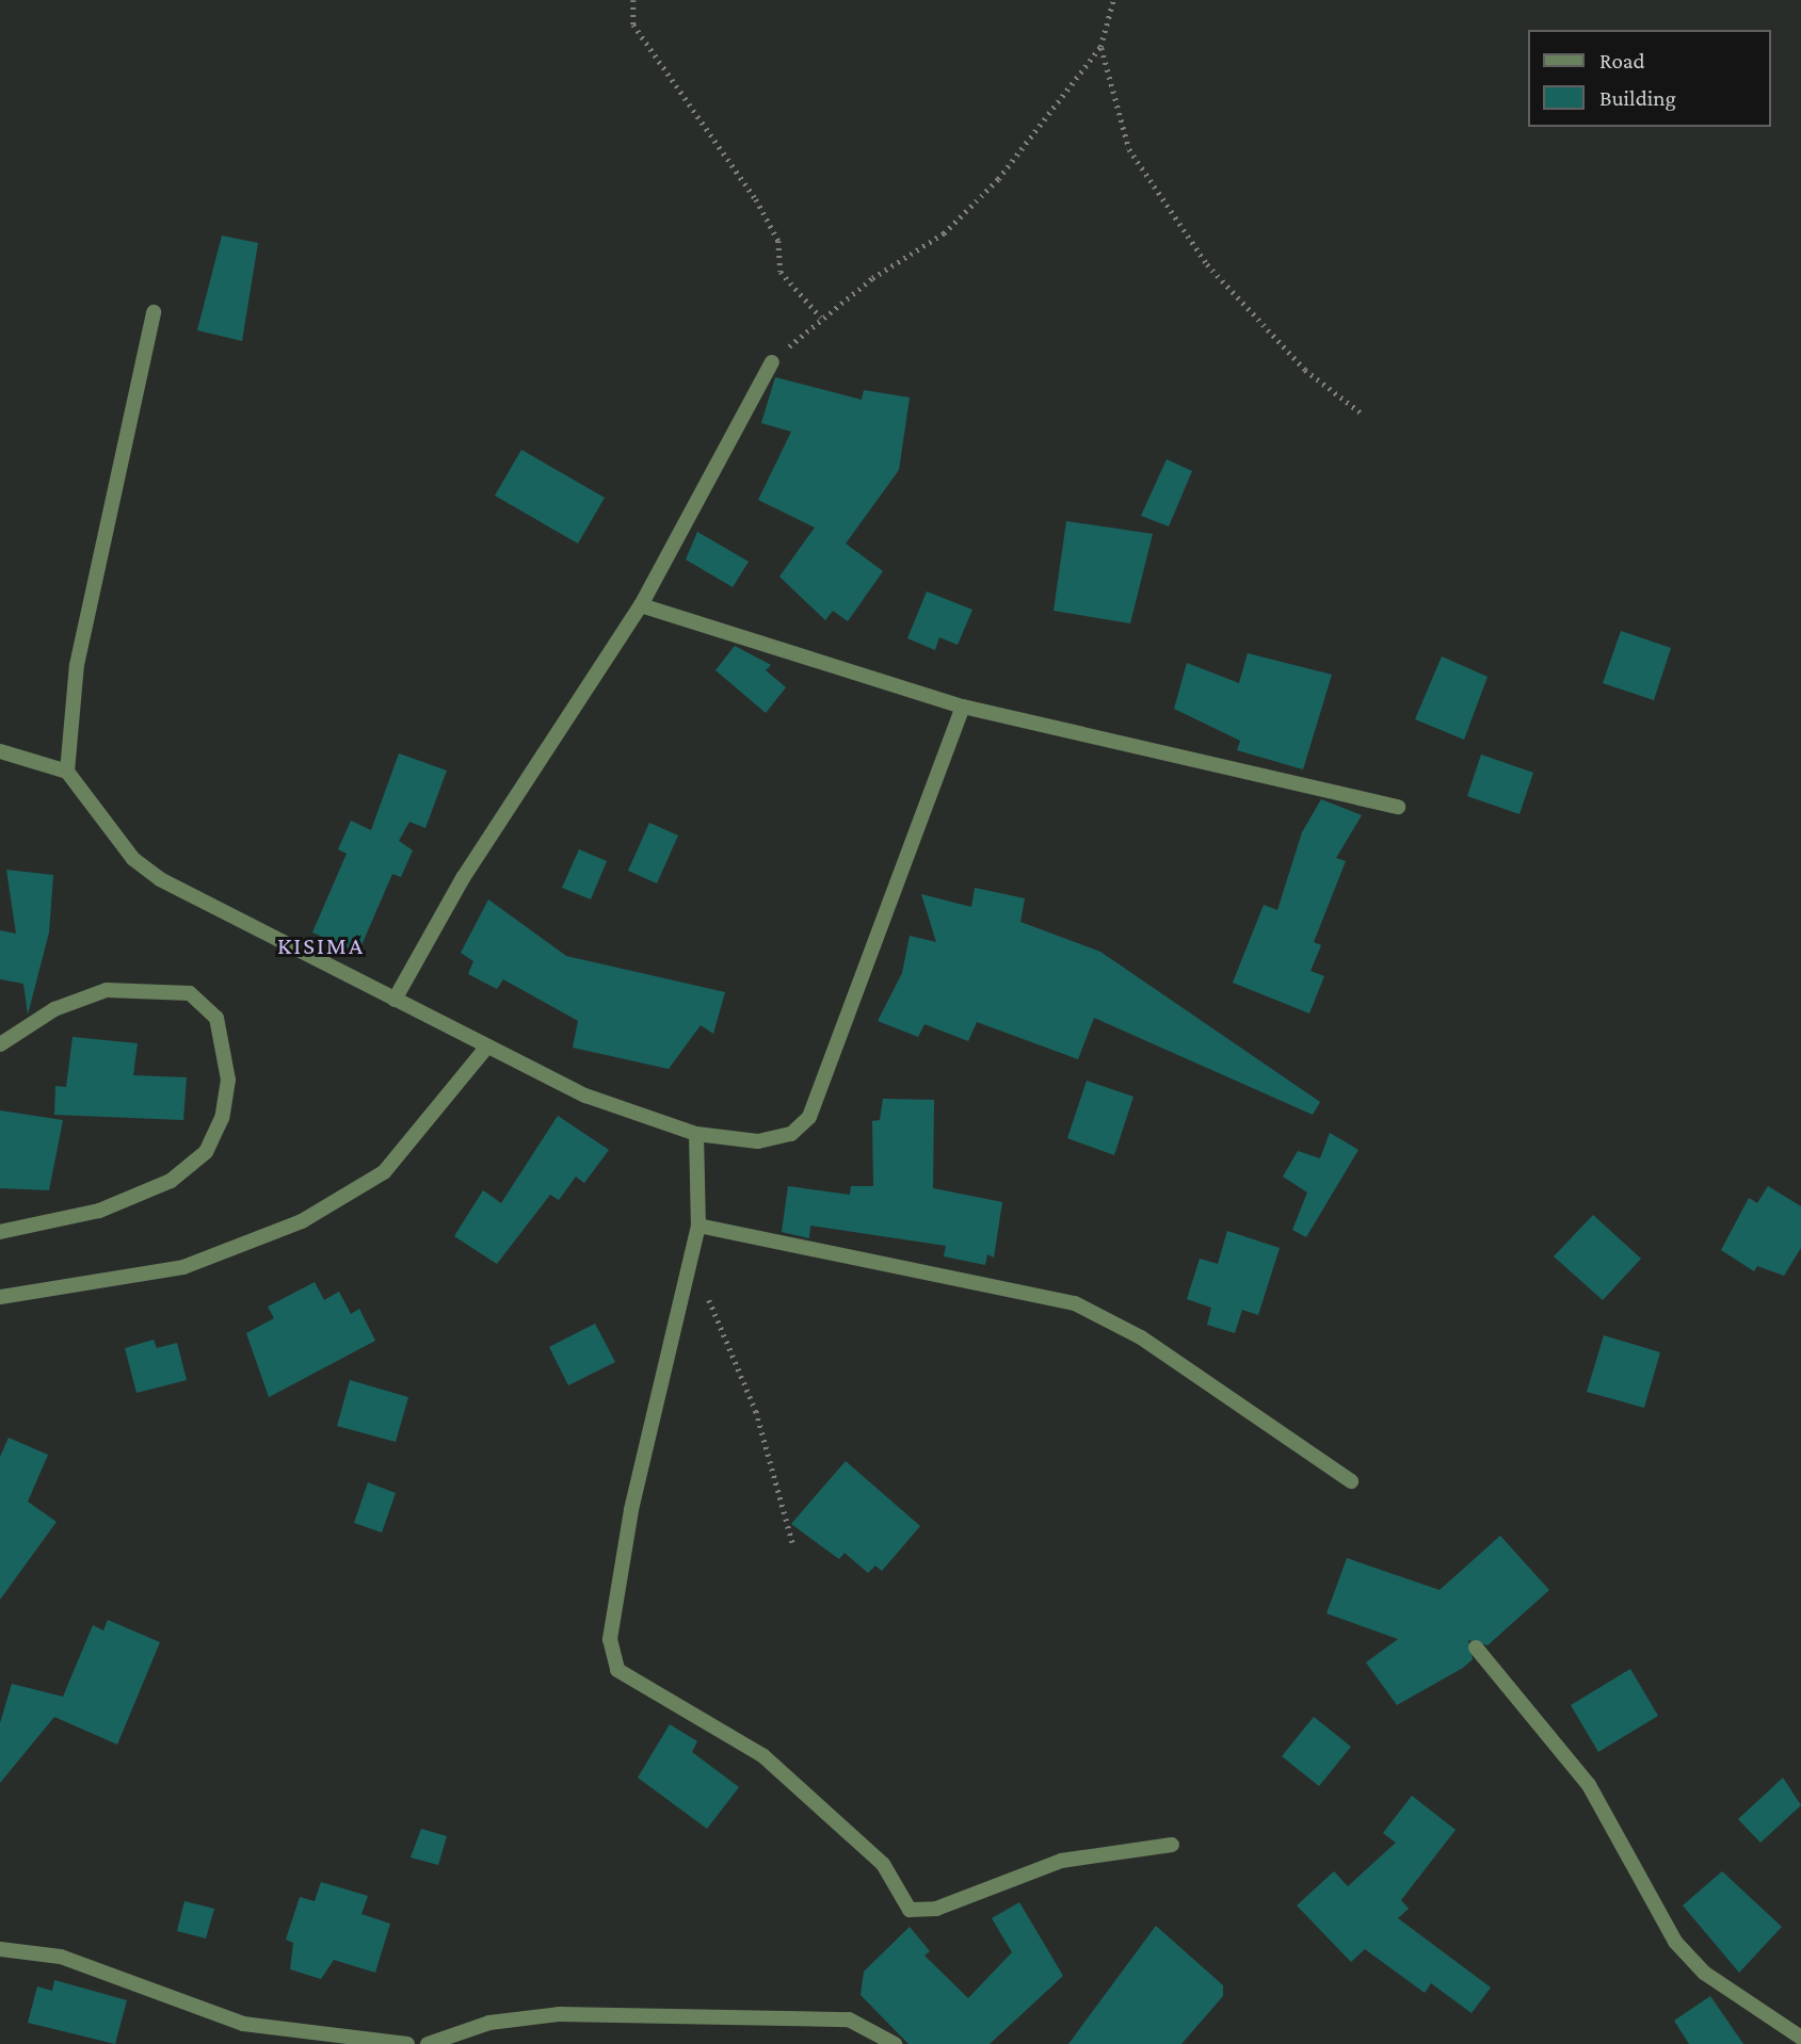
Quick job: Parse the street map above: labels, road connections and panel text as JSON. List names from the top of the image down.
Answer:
{
  "districts": ["KISIMA"],
  "legend": ["Road", "Building"]
}
